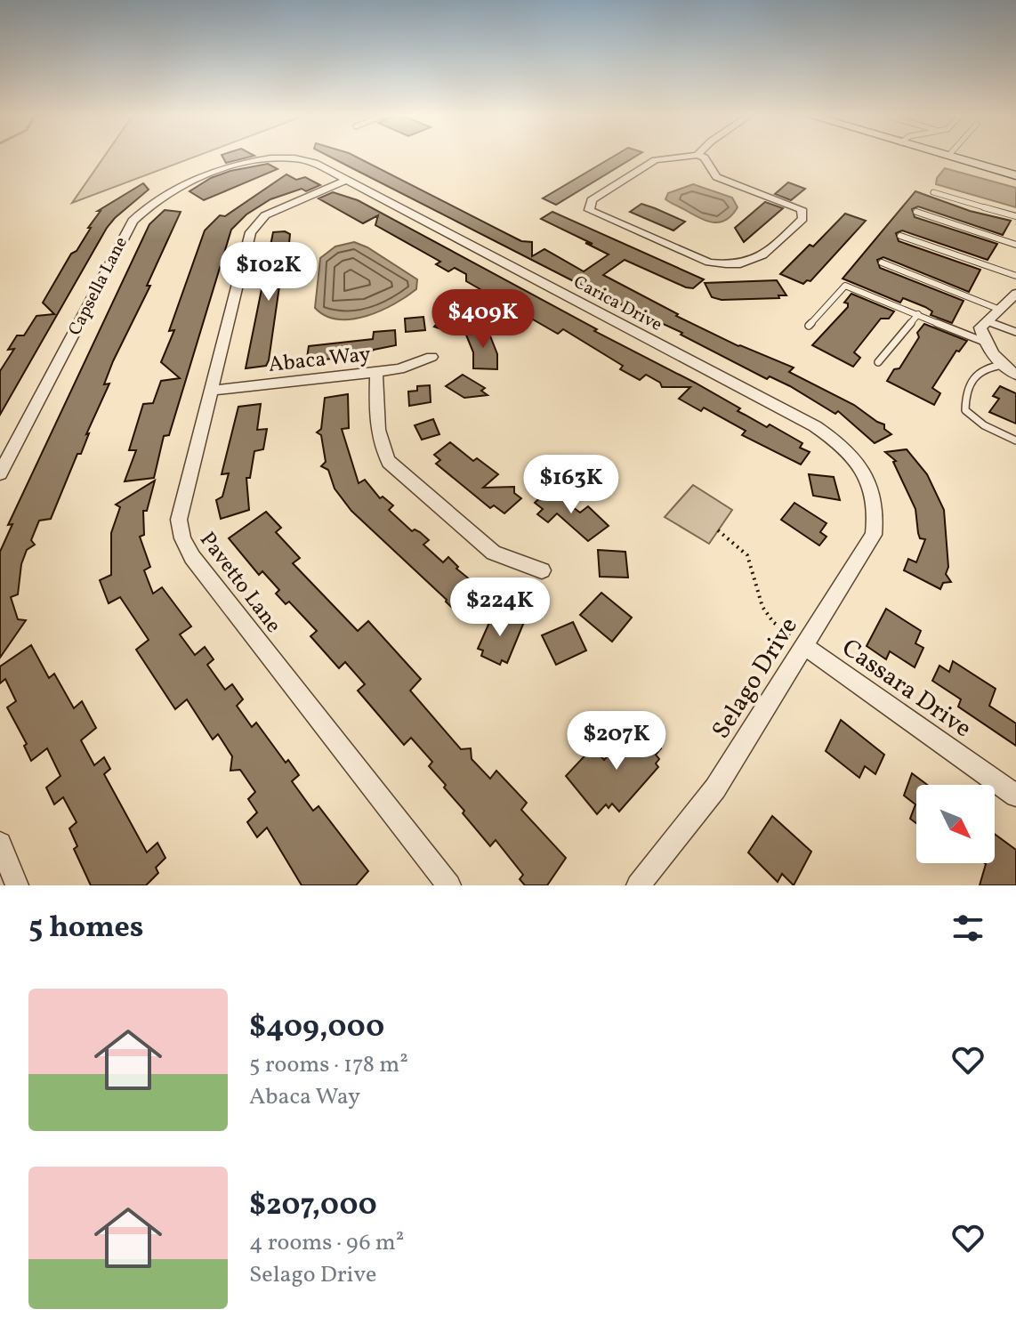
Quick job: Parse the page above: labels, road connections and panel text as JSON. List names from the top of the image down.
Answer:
{
  "streets": {
    "street": [
      "Capsella Lane",
      "Carica Drive",
      "Abaca Way",
      "Pavetto Lane",
      "Selago Drive",
      "Cassara Drive"
    ]
  },
  "crossings": [
    ["Capsella Lane", "Carica Drive"],
    ["Carica Drive", "Pavetto Lane"],
    ["Carica Drive", "Selago Drive"],
    ["Abaca Way", "Pavetto Lane"],
    ["Selago Drive", "Cassara Drive"]
  ],
  "north": "bottom right",
  "page": {
    "price": [
      "$102K",
      "$409K",
      "$163K",
      "$224K",
      "$207K"
    ],
    "heading": "5 homes",
    "list": [
      {
        "name": "$409,000",
        "note": "5 rooms · 178 m² · Abaca Way"
      },
      {
        "name": "$207,000",
        "note": "4 rooms · 96 m² · Selago Drive"
      }
    ]
  }
}
